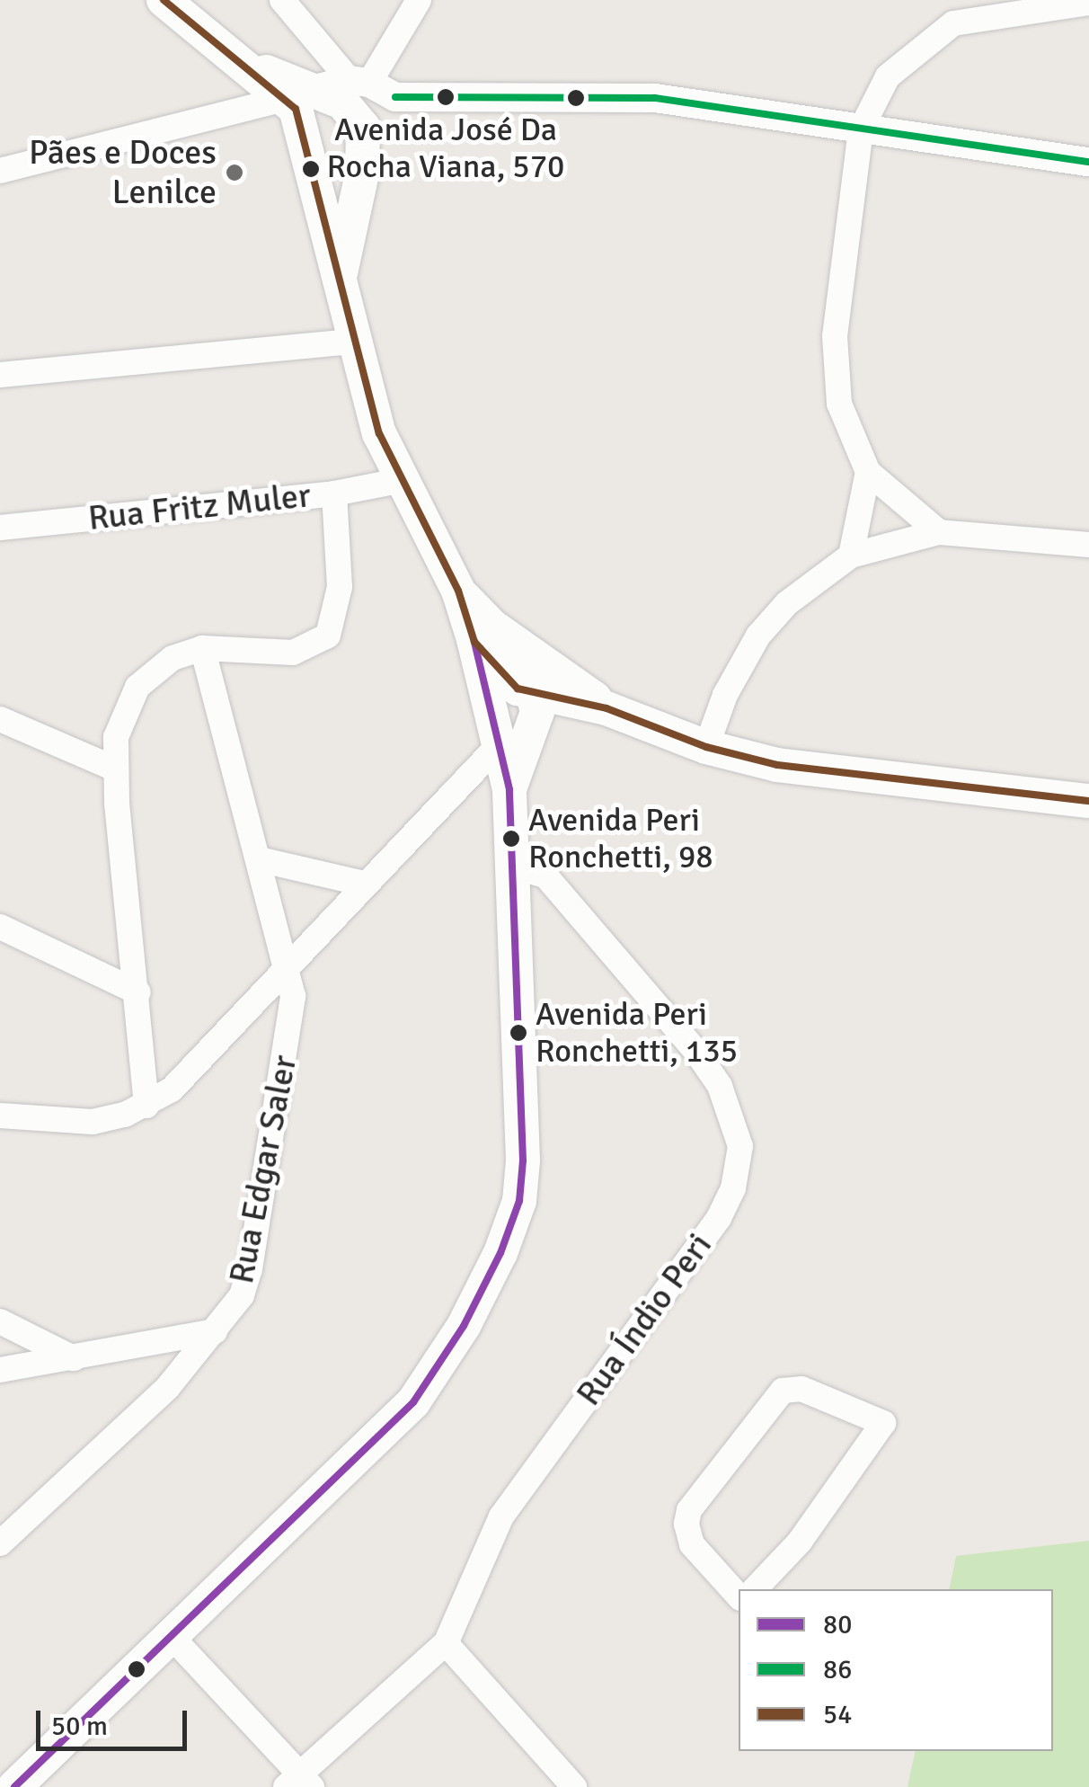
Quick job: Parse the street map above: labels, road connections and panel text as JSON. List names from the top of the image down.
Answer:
{
  "streets": {
    "street": ["Rua Fritz Muler", "Rua Edgar Saler", "Rua Índio Peri"]
  },
  "places": [
    "Avenida José Da Rocha Viana, 570",
    "Pães e Doces Lenilce",
    "Avenida Peri Ronchetti, 98",
    "Avenida Peri Ronchetti, 135"
  ],
  "lines": ["transit line 54", "transit line 86", "transit line 80"],
  "legend": ["80", "86", "54"],
  "scale_bar": "50 m"
}
